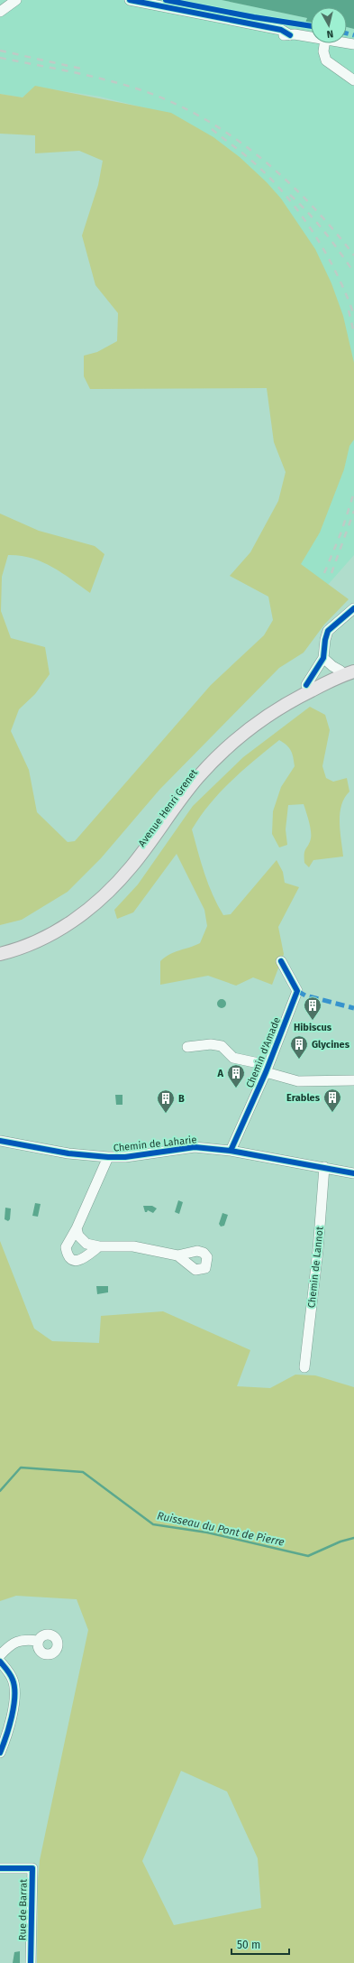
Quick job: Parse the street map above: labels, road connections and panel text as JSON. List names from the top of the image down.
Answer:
{
  "streets": {
    "main road": ["Avenue Henri Grenet"],
    "street": [
      "Chemin d'Amade",
      "Chemin de Laharie",
      "Chemin de Lannot",
      "Rue de Barrat"
    ]
  },
  "crossings": [
    ["Chemin d'Amade", "Chemin de Laharie"],
    ["Chemin de Laharie", "Chemin de Lannot"]
  ],
  "water": ["Ruisseau du Pont de Pierre"],
  "places": {
    "building": [
      "Hibiscus",
      "Glycines",
      "A",
      "Erables",
      "B"
    ]
  },
  "scale_bar": "50 m",
  "north": "bottom"
}
